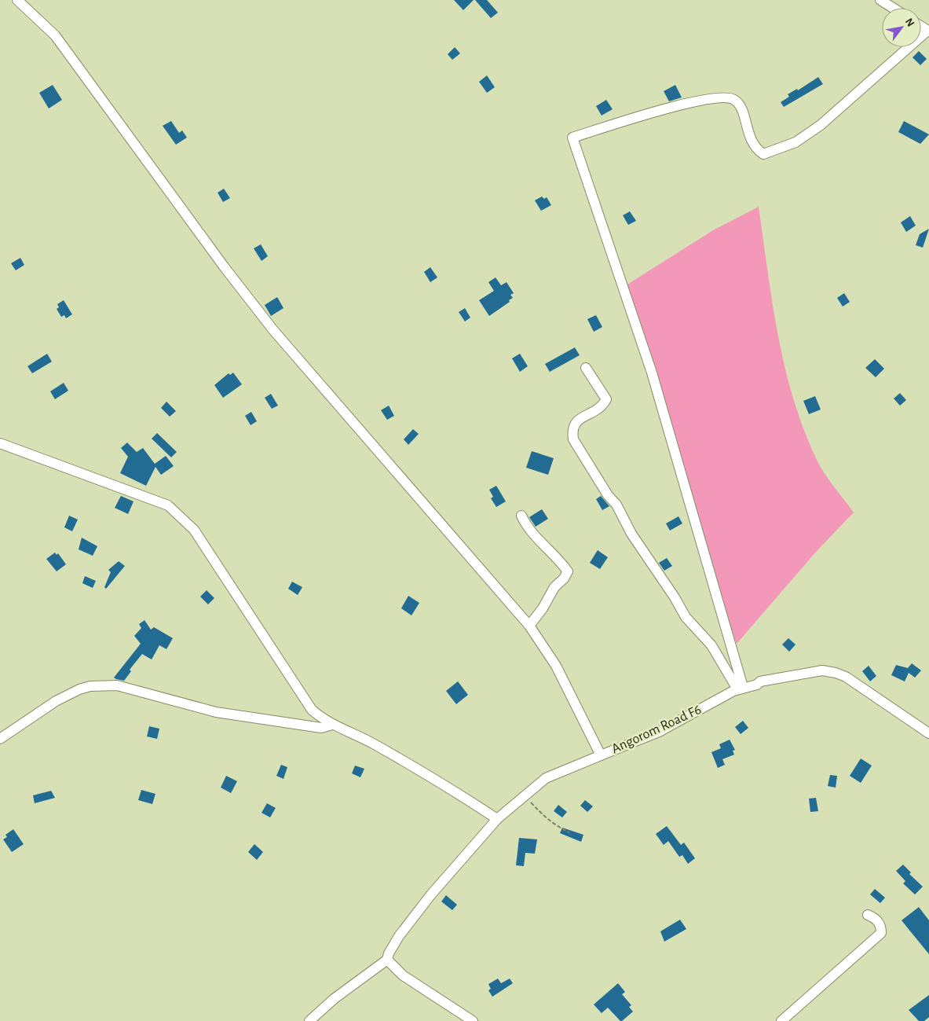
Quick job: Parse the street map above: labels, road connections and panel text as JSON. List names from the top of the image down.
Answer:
{
  "streets": {
    "street": ["Angorom Road F6"]
  },
  "north": "top right"
}
